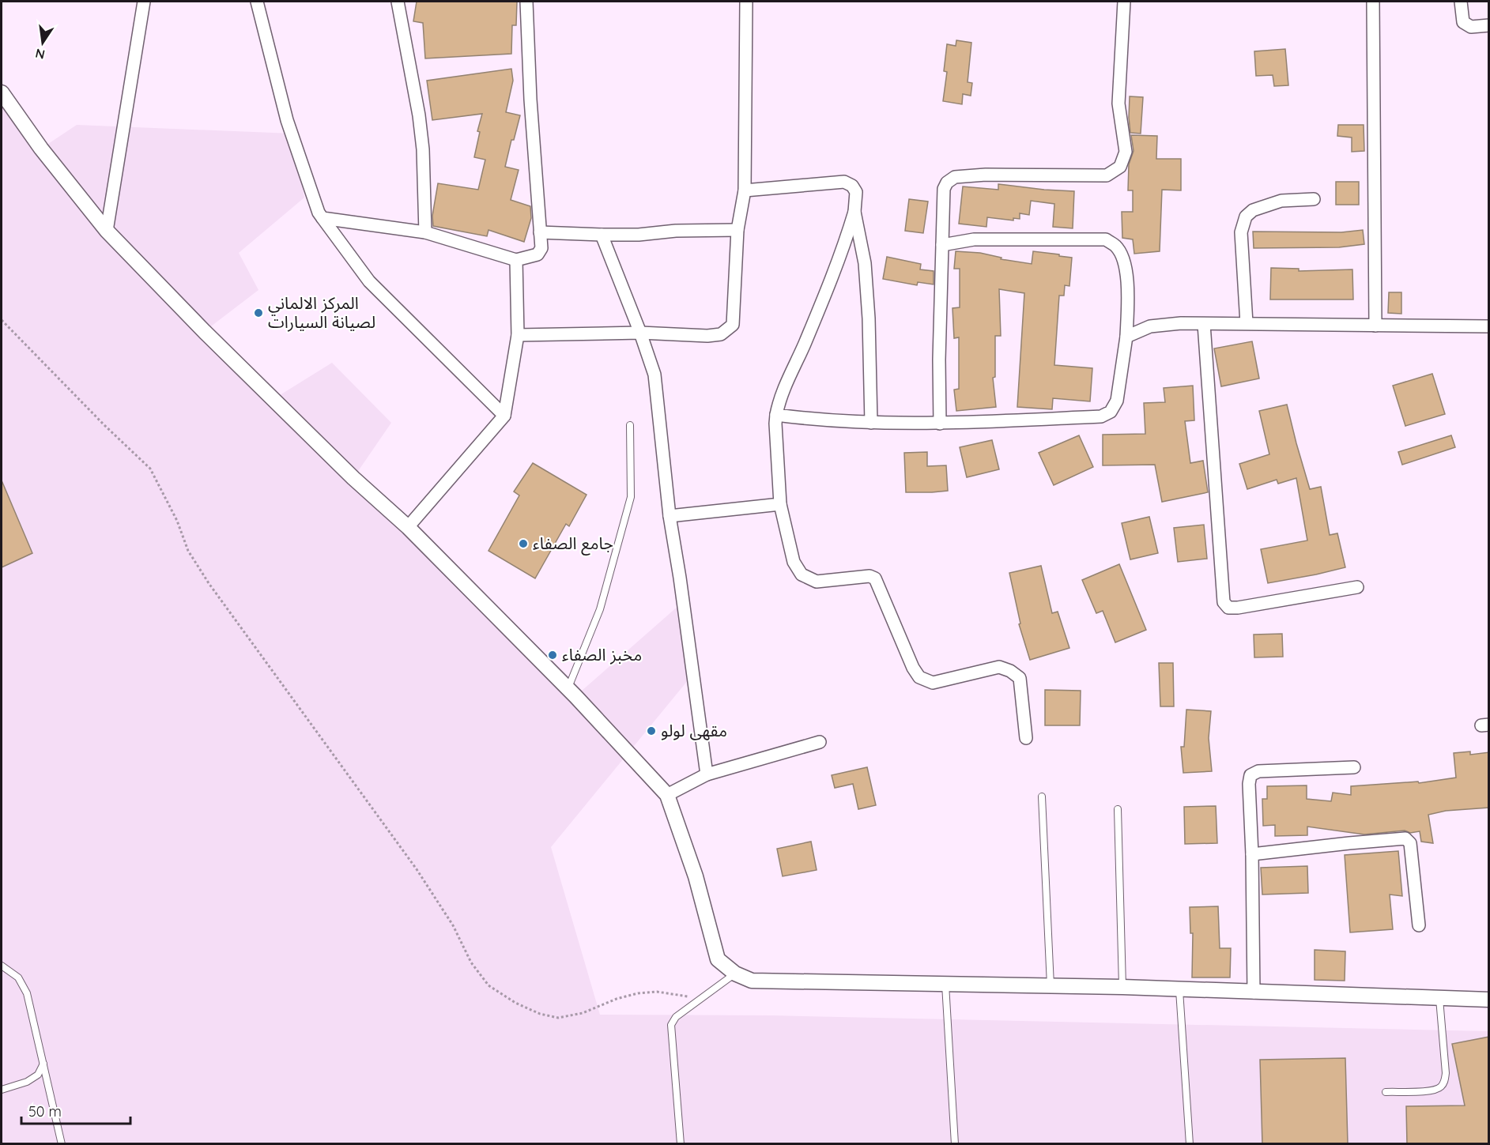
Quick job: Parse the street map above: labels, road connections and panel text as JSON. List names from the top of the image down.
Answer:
{
  "places": [
    "المركز الالماني لصيانة السيارات",
    "جامع الصفاء",
    "مخبز الصفاء",
    "مقهى لولو"
  ],
  "scale_bar": "50 m",
  "north": "bottom"
}
